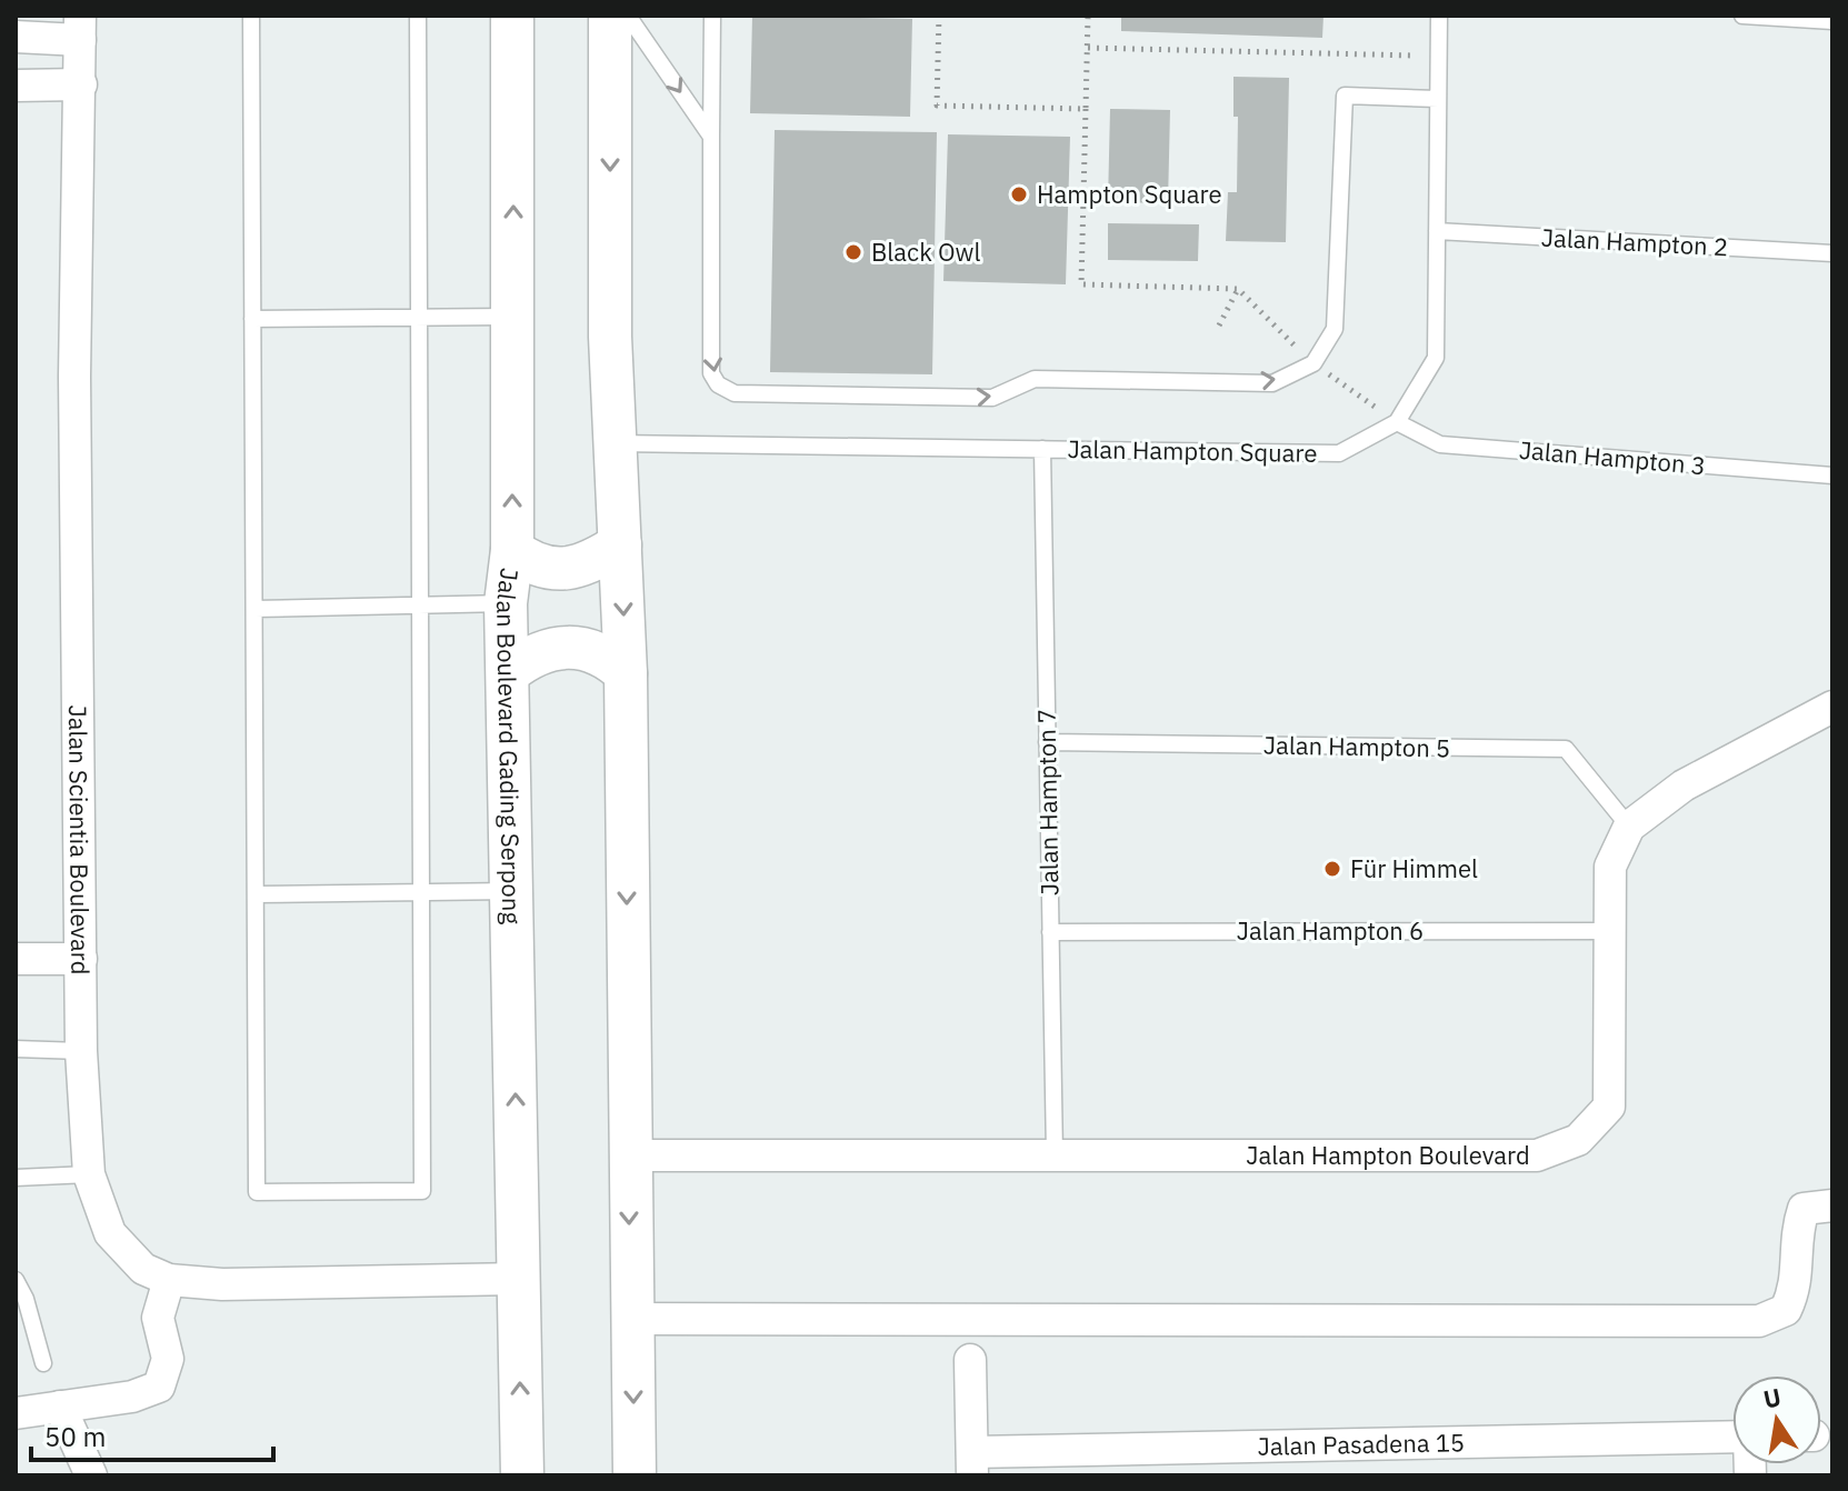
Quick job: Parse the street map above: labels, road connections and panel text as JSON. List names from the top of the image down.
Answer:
{
  "streets": {
    "main road": ["Jalan Boulevard Gading Serpong"],
    "street": ["Jalan Scientia Boulevard", "Jalan Hampton Boulevard", "Jalan Pasadena 15"],
    "lane": [
      "Jalan Hampton 2",
      "Jalan Hampton Square",
      "Jalan Hampton 3",
      "Jalan Hampton 5",
      "Jalan Hampton 7",
      "Jalan Hampton 6"
    ]
  },
  "crossings": [
    ["Jalan Hampton Square", "Jalan Hampton 3"],
    ["Jalan Hampton Square", "Jalan Hampton 7"],
    ["Jalan Boulevard Gading Serpong", "Jalan Scientia Boulevard"],
    ["Jalan Hampton 5", "Jalan Hampton 7"],
    ["Jalan Hampton 5", "Jalan Hampton Boulevard"],
    ["Jalan Hampton 7", "Jalan Hampton 6"],
    ["Jalan Hampton 7", "Jalan Hampton Boulevard"],
    ["Jalan Hampton 6", "Jalan Hampton Boulevard"]
  ],
  "places": ["Hampton Square", "Black Owl", "Für Himmel"],
  "scale_bar": "50 m",
  "north": "top"
}
